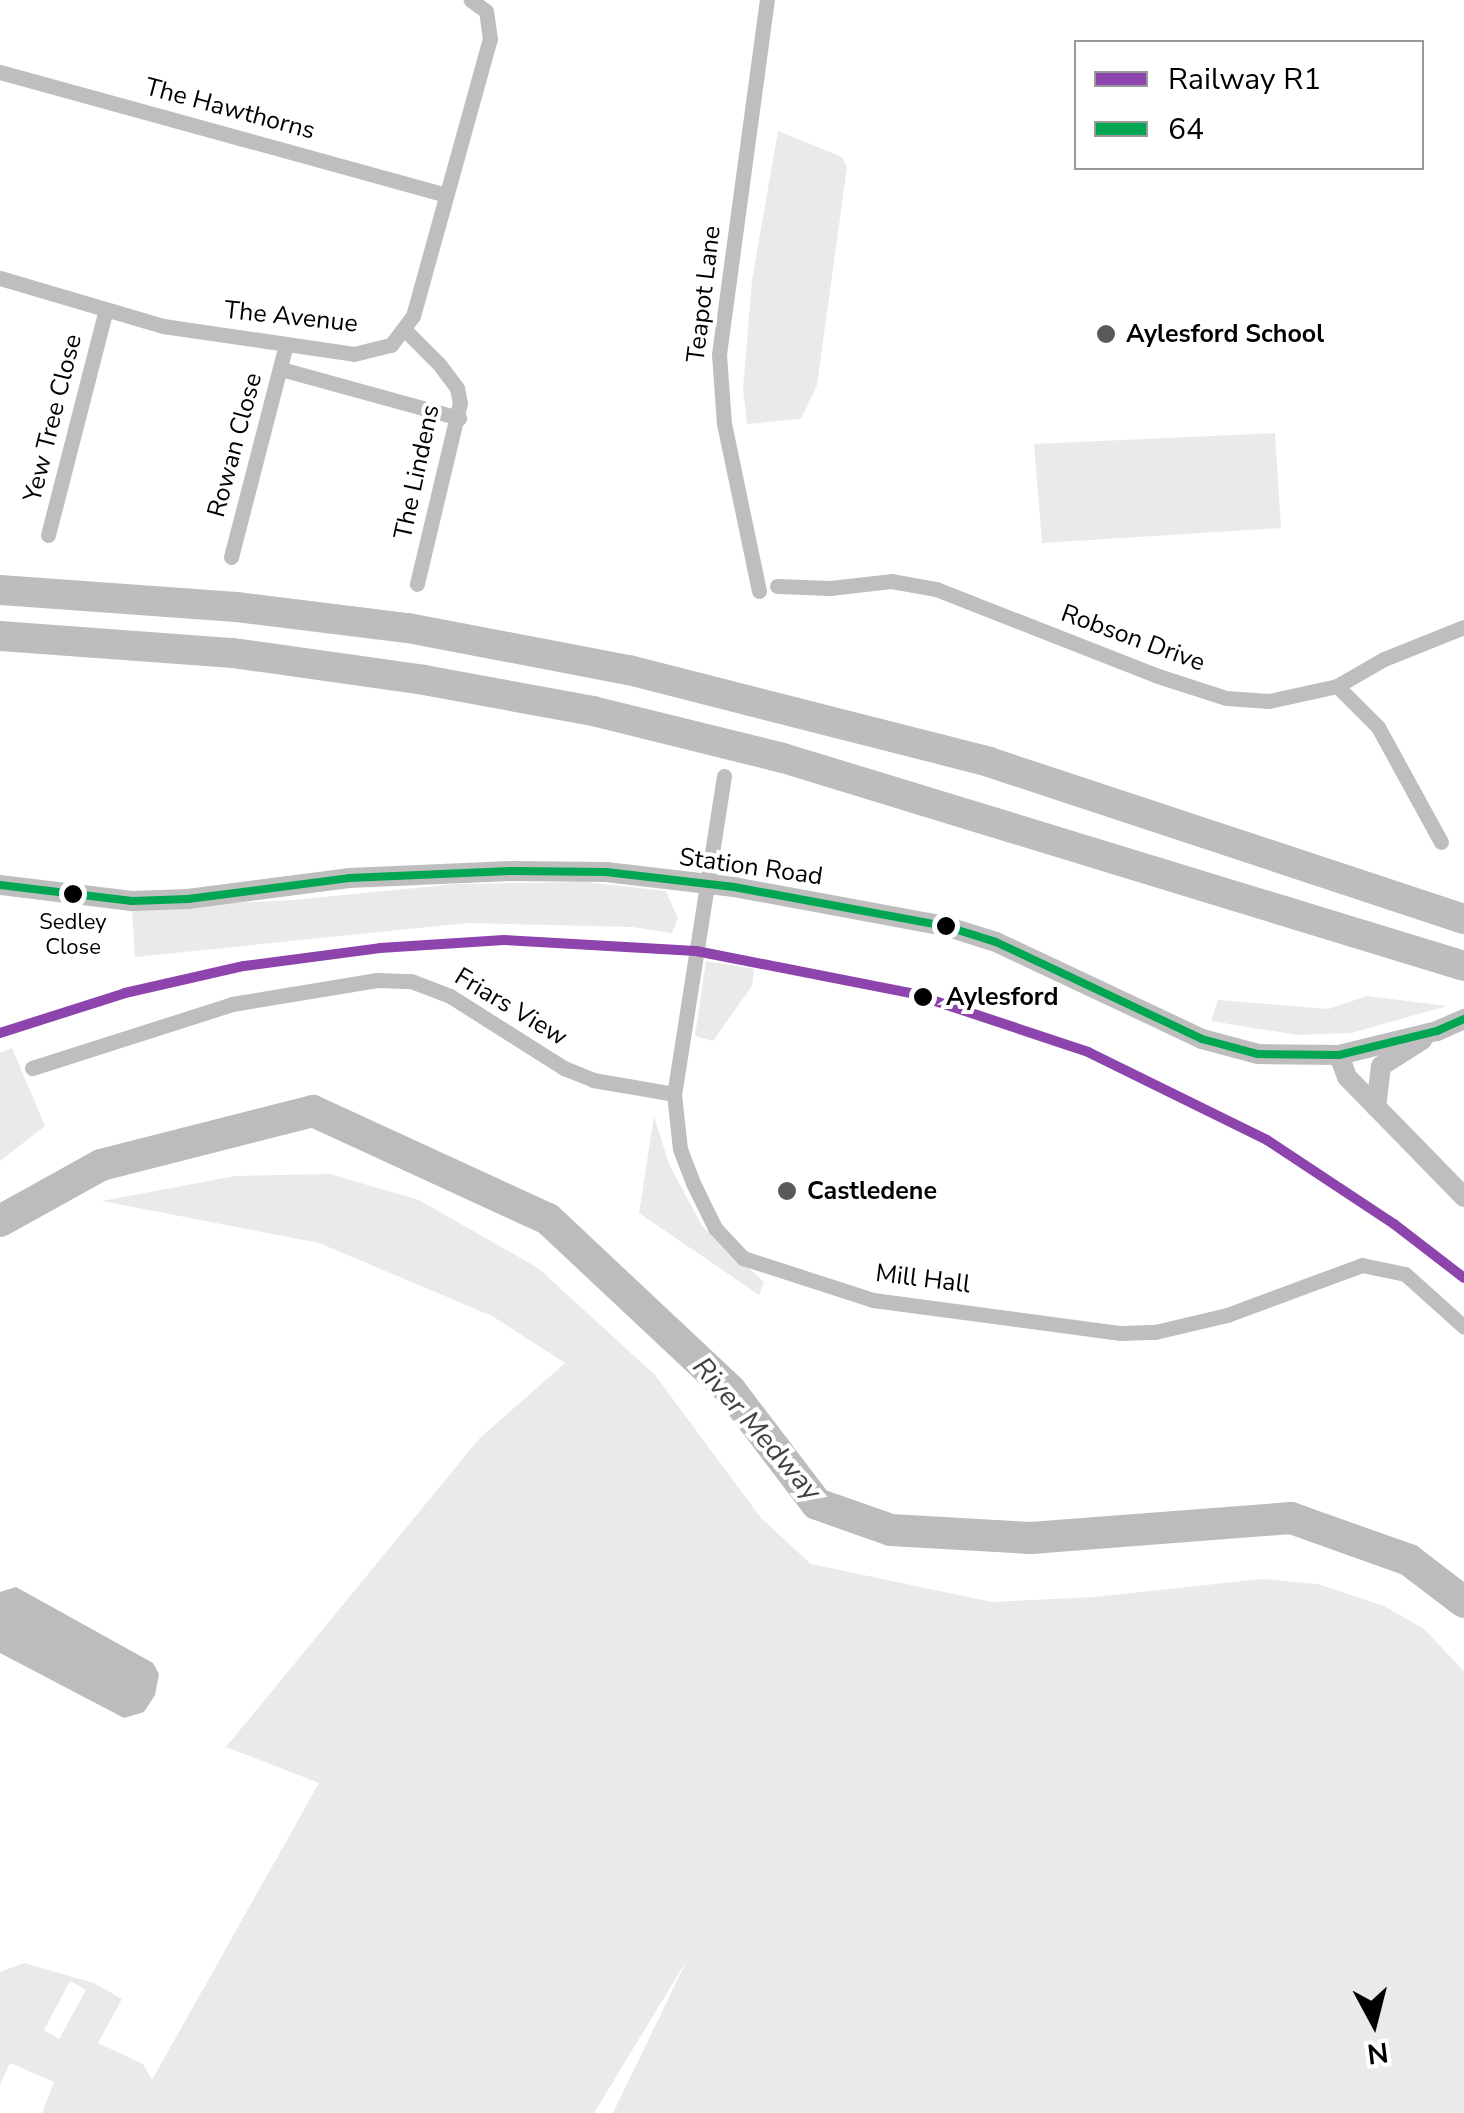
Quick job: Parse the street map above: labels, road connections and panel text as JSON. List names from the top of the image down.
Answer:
{
  "streets": {
    "street": [
      "The Hawthorns",
      "Teapot Lane",
      "The Avenue",
      "Yew Tree Close",
      "Rowan Close",
      "The Lindens",
      "Robson Drive",
      "Station Road",
      "Friars View",
      "Mill Hall"
    ]
  },
  "crossings": [
    ["The Avenue", "Yew Tree Close"],
    ["The Avenue", "Rowan Close"],
    ["The Avenue", "The Lindens"],
    ["Station Road", "Mill Hall"],
    ["Friars View", "Mill Hall"]
  ],
  "water": ["River Medway"],
  "places": [
    "Aylesford School",
    "Sedley Close",
    "Aylesford",
    "Castledene"
  ],
  "lines": ["transit line 64", "rail line R1"],
  "legend": ["Railway R1", "64"],
  "north": "bottom"
}
